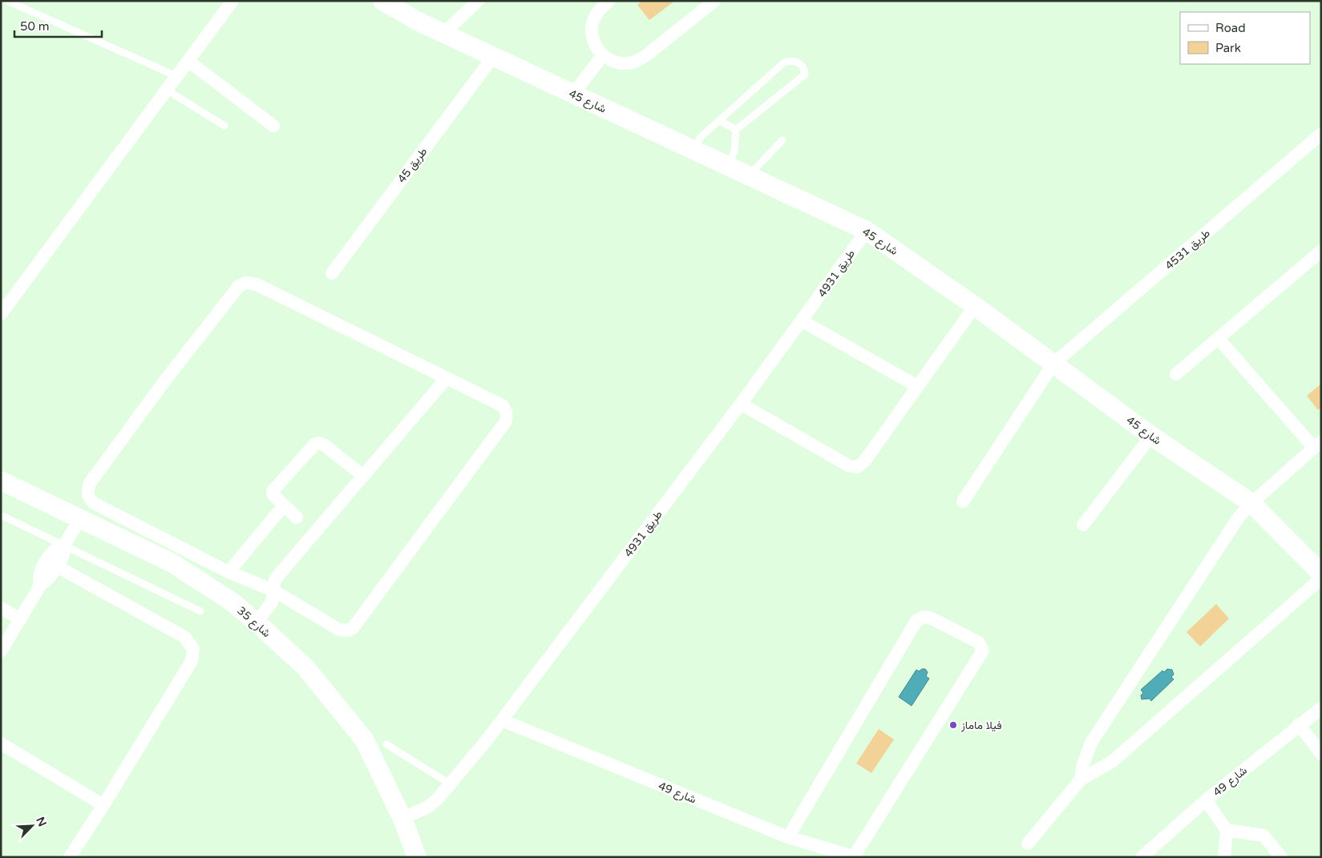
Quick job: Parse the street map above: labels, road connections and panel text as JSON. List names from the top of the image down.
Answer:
{
  "streets": {
    "street": [
      "شارع 45",
      "طريق 45",
      "طريق 4531",
      "طريق 4931",
      "شارع 35",
      "شارع 49"
    ]
  },
  "crossings": [
    ["شارع 45", "طريق 45"],
    ["شارع 45", "طريق 4531"],
    ["شارع 45", "طريق 4931"],
    ["طريق 4931", "شارع 35"],
    ["طريق 4931", "شارع 49"]
  ],
  "places": ["فيلا ماماز"],
  "legend": ["Road", "Park"],
  "scale_bar": "50 m",
  "north": "top right"
}
